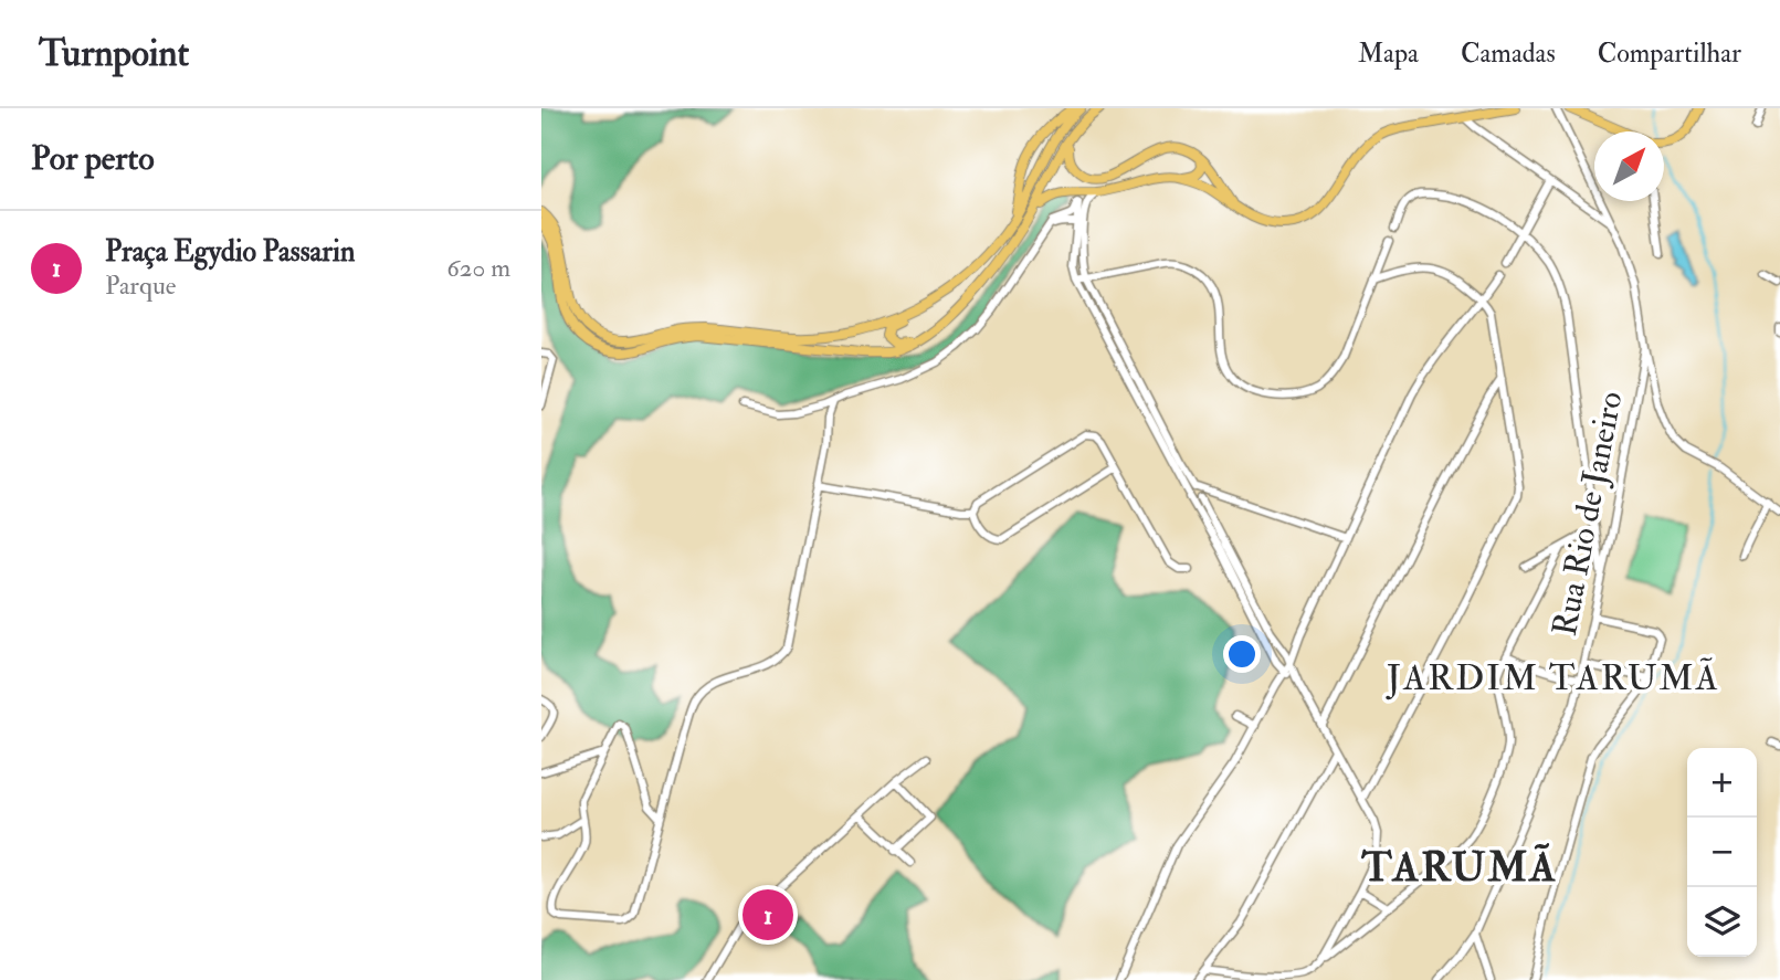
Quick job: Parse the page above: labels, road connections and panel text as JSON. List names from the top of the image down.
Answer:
{
  "streets": {
    "street": ["Rua Rio de Janeiro"]
  },
  "districts": ["JARDIM TARUMÃ", "TARUMÃ"],
  "north": "top right",
  "page": {
    "header": "Turnpoint",
    "nav": ["Mapa", "Camadas", "Compartilhar"],
    "heading": "Por perto",
    "list": [
      {
        "mark": "1",
        "name": "Praça Egydio Passarin",
        "note": "Parque",
        "value": "620 m"
      }
    ],
    "map_buttons": ["+", "−"],
    "pins": "1"
  }
}
